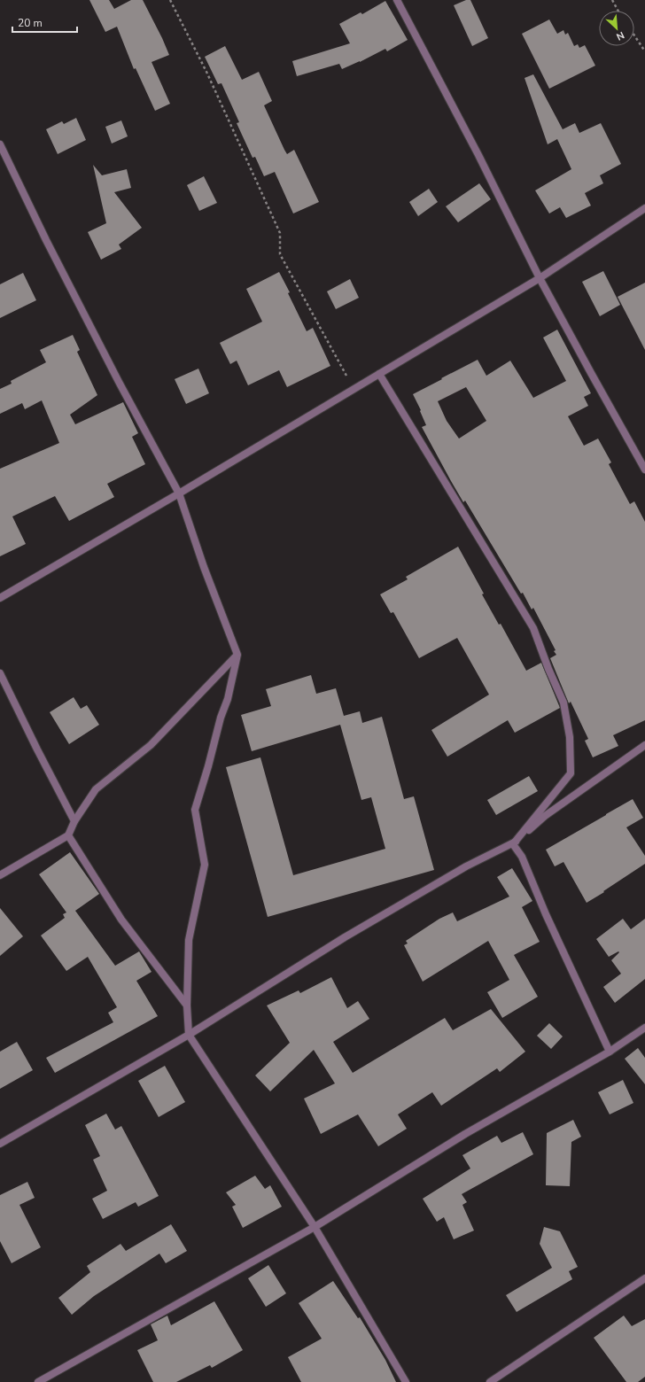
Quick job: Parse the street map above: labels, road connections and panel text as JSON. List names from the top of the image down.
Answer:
{
  "scale_bar": "20 m",
  "north": "bottom right"
}
